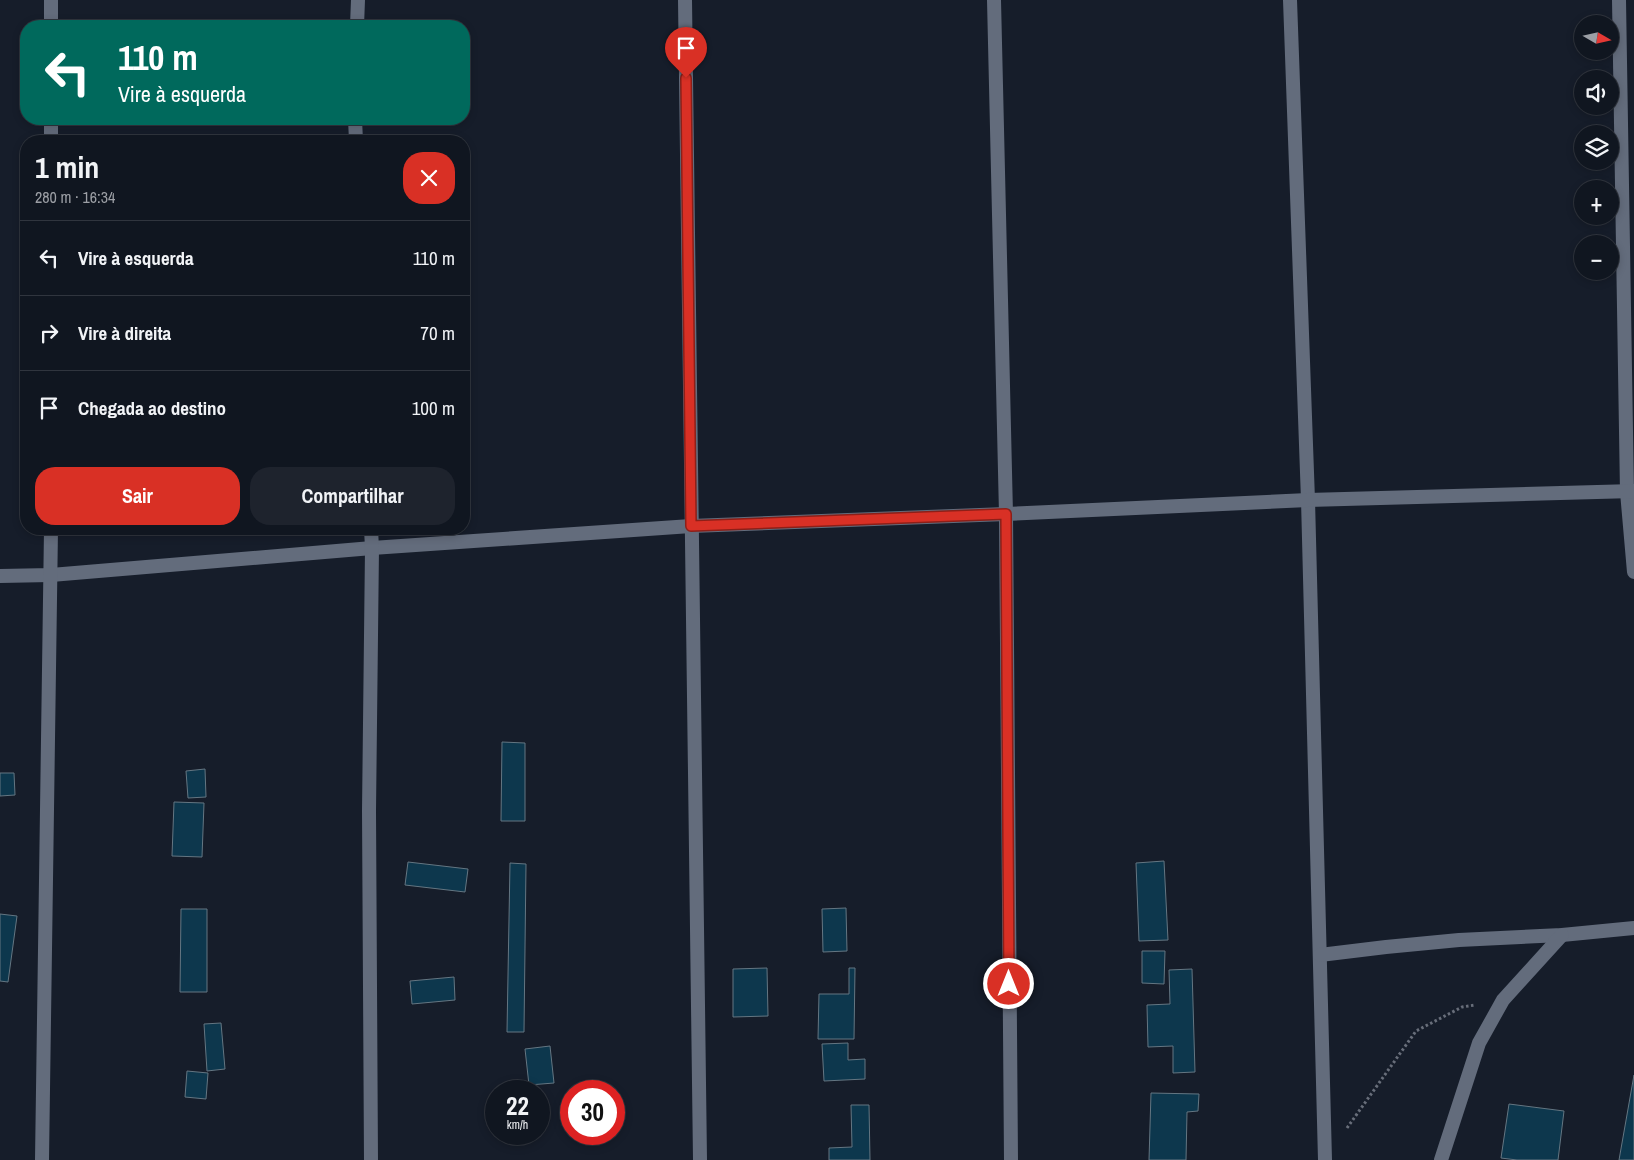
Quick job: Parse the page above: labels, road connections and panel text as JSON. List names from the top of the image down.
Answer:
{
  "north": "right",
  "page": {
    "map_buttons": ["+", "−"],
    "turn": ["110 m", "Vire à esquerda"],
    "heading": ["1 min", "280 m · 16:34"],
    "list": [
      {
        "name": "Vire à esquerda",
        "value": "110 m"
      },
      {
        "name": "Vire à direita",
        "value": "70 m"
      },
      {
        "name": "Chegada ao destino",
        "value": "100 m"
      }
    ],
    "buttons": ["Sair", "Compartilhar"],
    "speed": "22 km/h",
    "limit": "30"
  }
}
